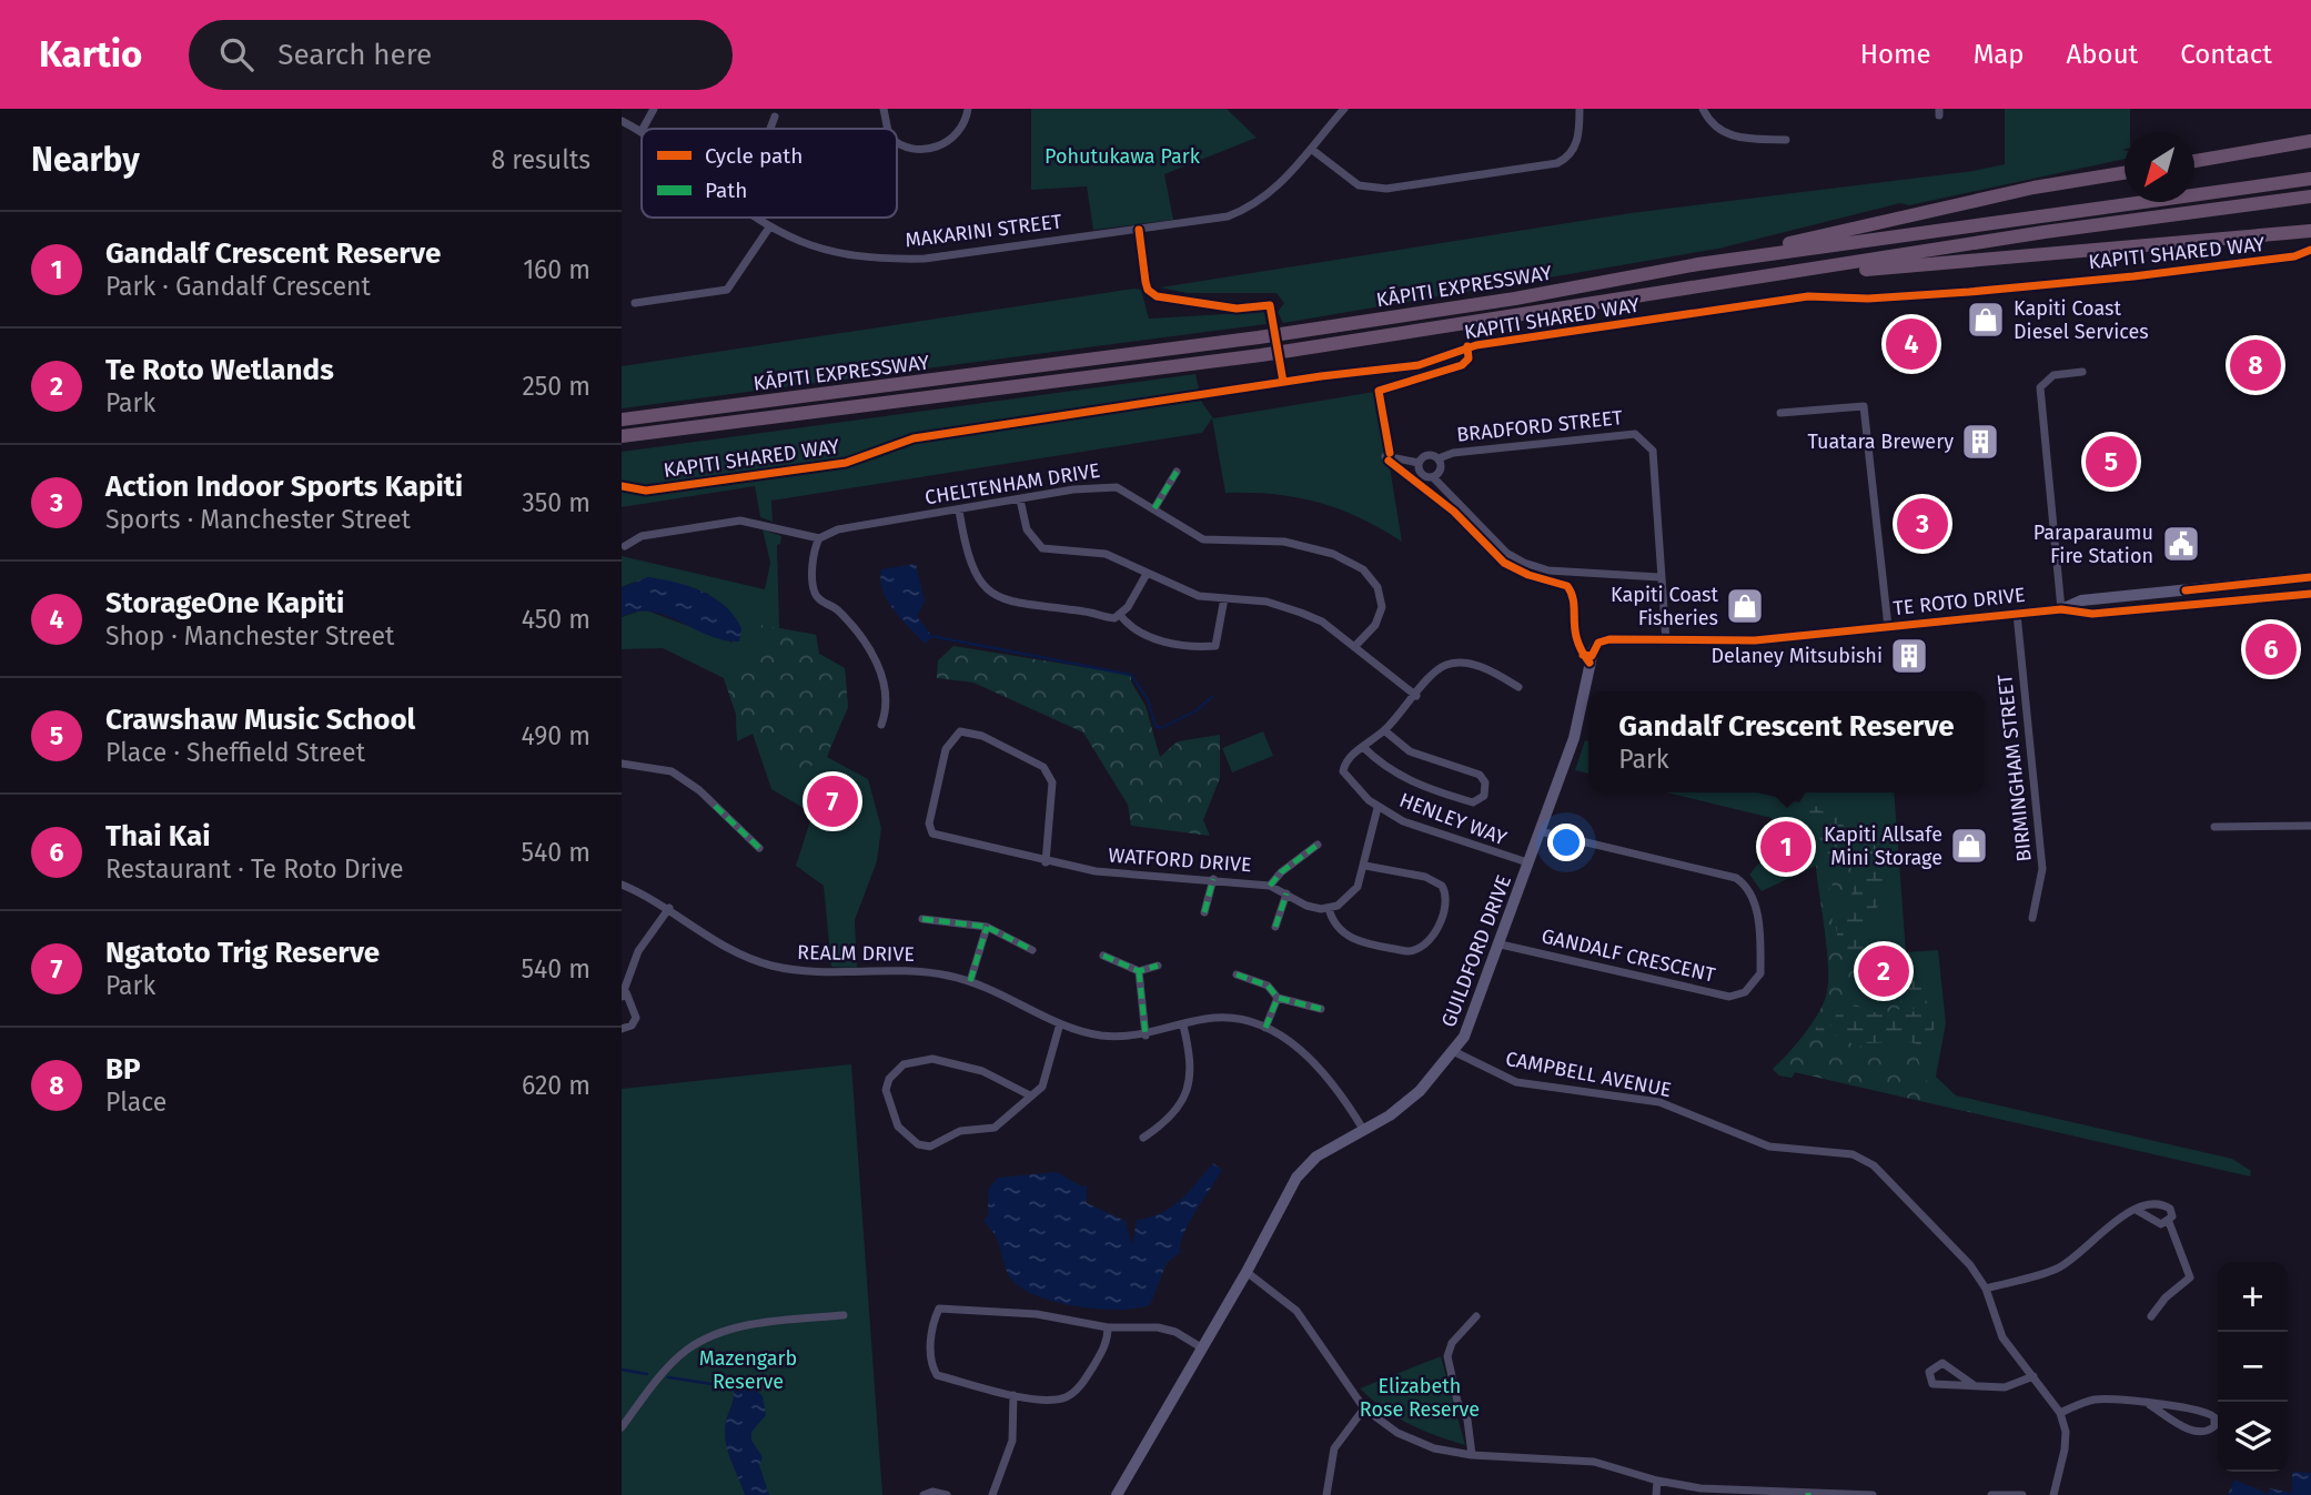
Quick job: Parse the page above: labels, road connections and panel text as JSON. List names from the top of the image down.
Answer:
{
  "streets": {
    "highway": ["KĀPITI EXPRESSWAY"],
    "street": [
      "MAKARINI STREET",
      "BRADFORD STREET",
      "CHELTENHAM DRIVE",
      "TE ROTO DRIVE",
      "BIRMINGHAM STREET",
      "HENLEY WAY",
      "WATFORD DRIVE",
      "GUILDFORD DRIVE",
      "REALM DRIVE",
      "GANDALF CRESCENT",
      "CAMPBELL AVENUE"
    ],
    "cycle path": ["KAPITI SHARED WAY"]
  },
  "crossings": [
    ["BRADFORD STREET", "TE ROTO DRIVE"],
    ["TE ROTO DRIVE", "BIRMINGHAM STREET"],
    ["TE ROTO DRIVE", "GUILDFORD DRIVE"],
    ["HENLEY WAY", "GUILDFORD DRIVE"],
    ["GUILDFORD DRIVE", "REALM DRIVE"],
    ["GUILDFORD DRIVE", "GANDALF CRESCENT"],
    ["GUILDFORD DRIVE", "CAMPBELL AVENUE"]
  ],
  "parks": ["Pohutukawa Park", "Mazengarb Reserve", "Elizabeth Rose Reserve"],
  "places": {
    "shop": ["Kapiti Coast Diesel Services", "Kapiti Coast Fisheries", "Kapiti Allsafe Mini Storage"],
    "building": ["Tuatara Brewery", "Delaney Mitsubishi"],
    "public building": ["Paraparaumu Fire Station"]
  },
  "legend": ["Cycle path", "Path"],
  "north": "bottom left",
  "page": {
    "header": "Kartio",
    "search": "Search here",
    "nav": [
      "Home",
      "Map",
      "About",
      "Contact"
    ],
    "heading": ["Nearby", "8 results"],
    "list": [
      {
        "mark": "1",
        "name": "Gandalf Crescent Reserve",
        "note": "Park · Gandalf Crescent",
        "value": "160 m"
      },
      {
        "mark": "2",
        "name": "Te Roto Wetlands",
        "note": "Park",
        "value": "250 m"
      },
      {
        "mark": "3",
        "name": "Action Indoor Sports Kapiti",
        "note": "Sports · Manchester Street",
        "value": "350 m"
      },
      {
        "mark": "4",
        "name": "StorageOne Kapiti",
        "note": "Shop · Manchester Street",
        "value": "450 m"
      },
      {
        "mark": "5",
        "name": "Crawshaw Music School",
        "note": "Place · Sheffield Street",
        "value": "490 m"
      },
      {
        "mark": "6",
        "name": "Thai Kai",
        "note": "Restaurant · Te Roto Drive",
        "value": "540 m"
      },
      {
        "mark": "7",
        "name": "Ngatoto Trig Reserve",
        "note": "Park",
        "value": "540 m"
      },
      {
        "mark": "8",
        "name": "BP",
        "note": "Place",
        "value": "620 m"
      }
    ],
    "pins": [
      "4",
      "8",
      "5",
      "3",
      "6",
      "7",
      "1",
      "2"
    ],
    "popup": ["Gandalf Crescent Reserve", "Park"],
    "map_buttons": ["+", "−"]
  }
}
